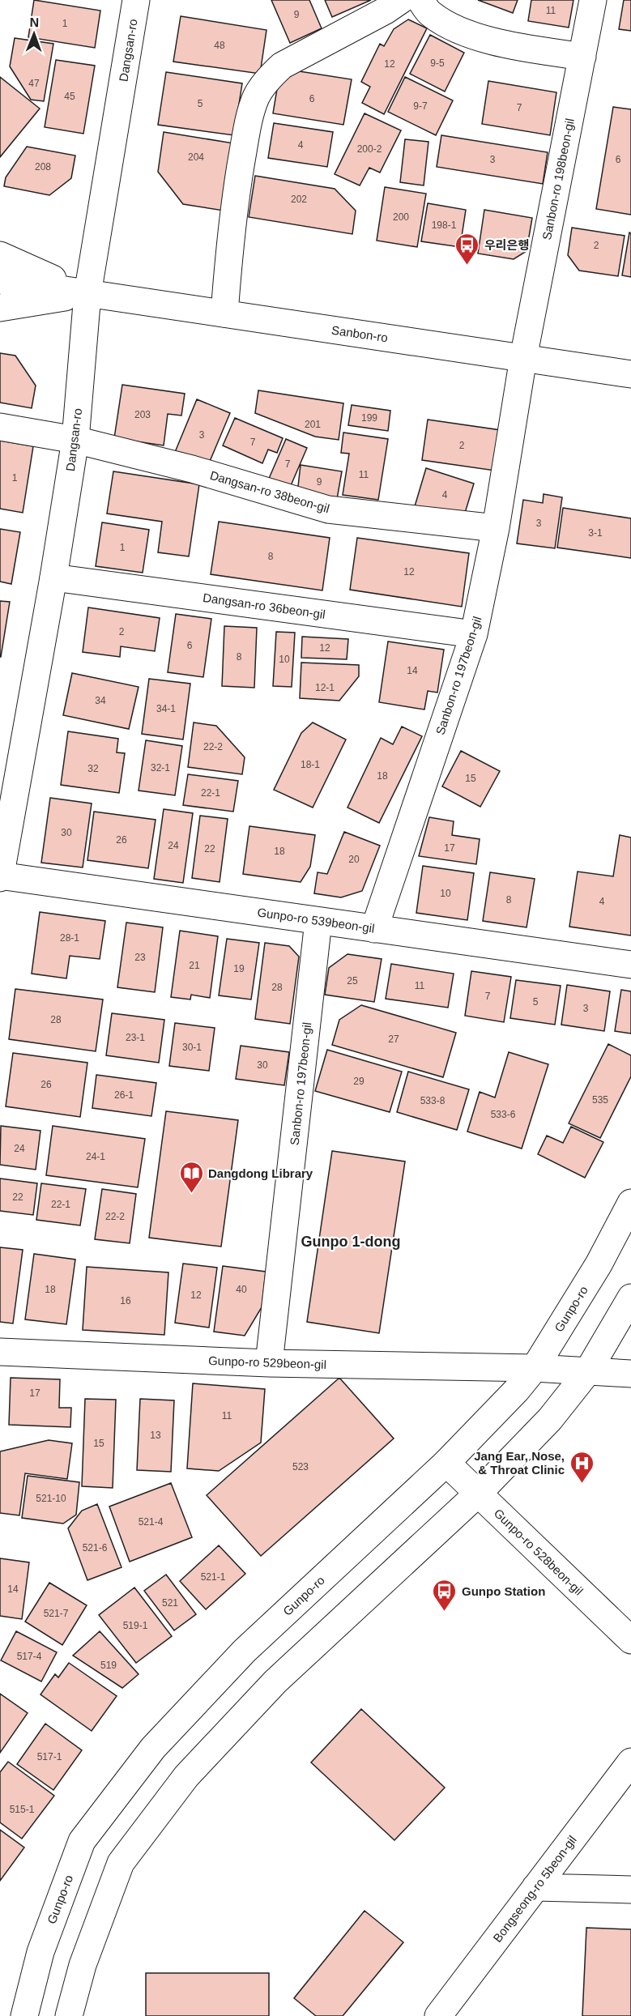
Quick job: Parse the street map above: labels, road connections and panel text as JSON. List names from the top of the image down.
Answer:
{
  "streets": {
    "street": [
      "Dangsan-ro",
      "Sanbon-ro 198beon-gil",
      "Sanbon-ro",
      "Dangsan-ro 38beon-gil",
      "Dangsan-ro 36beon-gil",
      "Sanbon-ro 197beon-gil",
      "Gunpo-ro 539beon-gil",
      "Gunpo-ro",
      "Gunpo-ro 529beon-gil",
      "Gunpo-ro 528beon-gil",
      "Bongseong-ro 5beon-gil"
    ]
  },
  "crossings": [
    ["Dangsan-ro", "Sanbon-ro"],
    ["Dangsan-ro", "Dangsan-ro 38beon-gil"],
    ["Dangsan-ro", "Dangsan-ro 36beon-gil"],
    ["Dangsan-ro", "Gunpo-ro 539beon-gil"],
    ["Sanbon-ro 198beon-gil", "Sanbon-ro"],
    ["Sanbon-ro 198beon-gil", "Sanbon-ro 197beon-gil"],
    ["Sanbon-ro", "Sanbon-ro 197beon-gil"],
    ["Dangsan-ro 38beon-gil", "Sanbon-ro 197beon-gil"],
    ["Dangsan-ro 36beon-gil", "Sanbon-ro 197beon-gil"],
    ["Sanbon-ro 197beon-gil", "Gunpo-ro 539beon-gil"],
    ["Sanbon-ro 197beon-gil", "Gunpo-ro 529beon-gil"],
    ["Gunpo-ro", "Gunpo-ro 529beon-gil"],
    ["Gunpo-ro", "Gunpo-ro 528beon-gil"]
  ],
  "districts": ["Gunpo 1-dong"],
  "places": {
    "bus stop": ["우리은행", "Gunpo Station"],
    "library": ["Dangdong Library"],
    "hospital": ["Jang Ear, Nose, & Throat Clinic"]
  },
  "house_numbers": [
    "11",
    "9",
    "1",
    "48",
    "9-5",
    "12",
    "47",
    "45",
    "6",
    "5",
    "9-7",
    "7",
    "4",
    "200-2",
    "204",
    "3",
    "6",
    "208",
    "202",
    "200",
    "198-1",
    "2",
    "203",
    "199",
    "201",
    "3",
    "7",
    "2",
    "7",
    "11",
    "1",
    "9",
    "4",
    "3",
    "3-1",
    "1",
    "8",
    "12",
    "2",
    "6",
    "12",
    "8",
    "10",
    "14",
    "12-1",
    "34",
    "34-1",
    "22-2",
    "18-1",
    "32-1",
    "32",
    "18",
    "15",
    "22-1",
    "30",
    "26",
    "24",
    "17",
    "22",
    "18",
    "20",
    "10",
    "8",
    "4",
    "28-1",
    "23",
    "21",
    "19",
    "25",
    "11",
    "28",
    "7",
    "5",
    "3",
    "28",
    "23-1",
    "27",
    "30-1",
    "30",
    "29",
    "26",
    "26-1",
    "535",
    "533-8",
    "533-6",
    "24",
    "24-1",
    "22",
    "22-1",
    "22-2",
    "18",
    "40",
    "12",
    "16",
    "17",
    "11",
    "13",
    "15",
    "523",
    "521-10",
    "521-4",
    "521-6",
    "521-1",
    "14",
    "521",
    "521-7",
    "519-1",
    "517-4",
    "519",
    "517-1",
    "515-1"
  ],
  "north": "top"
}
